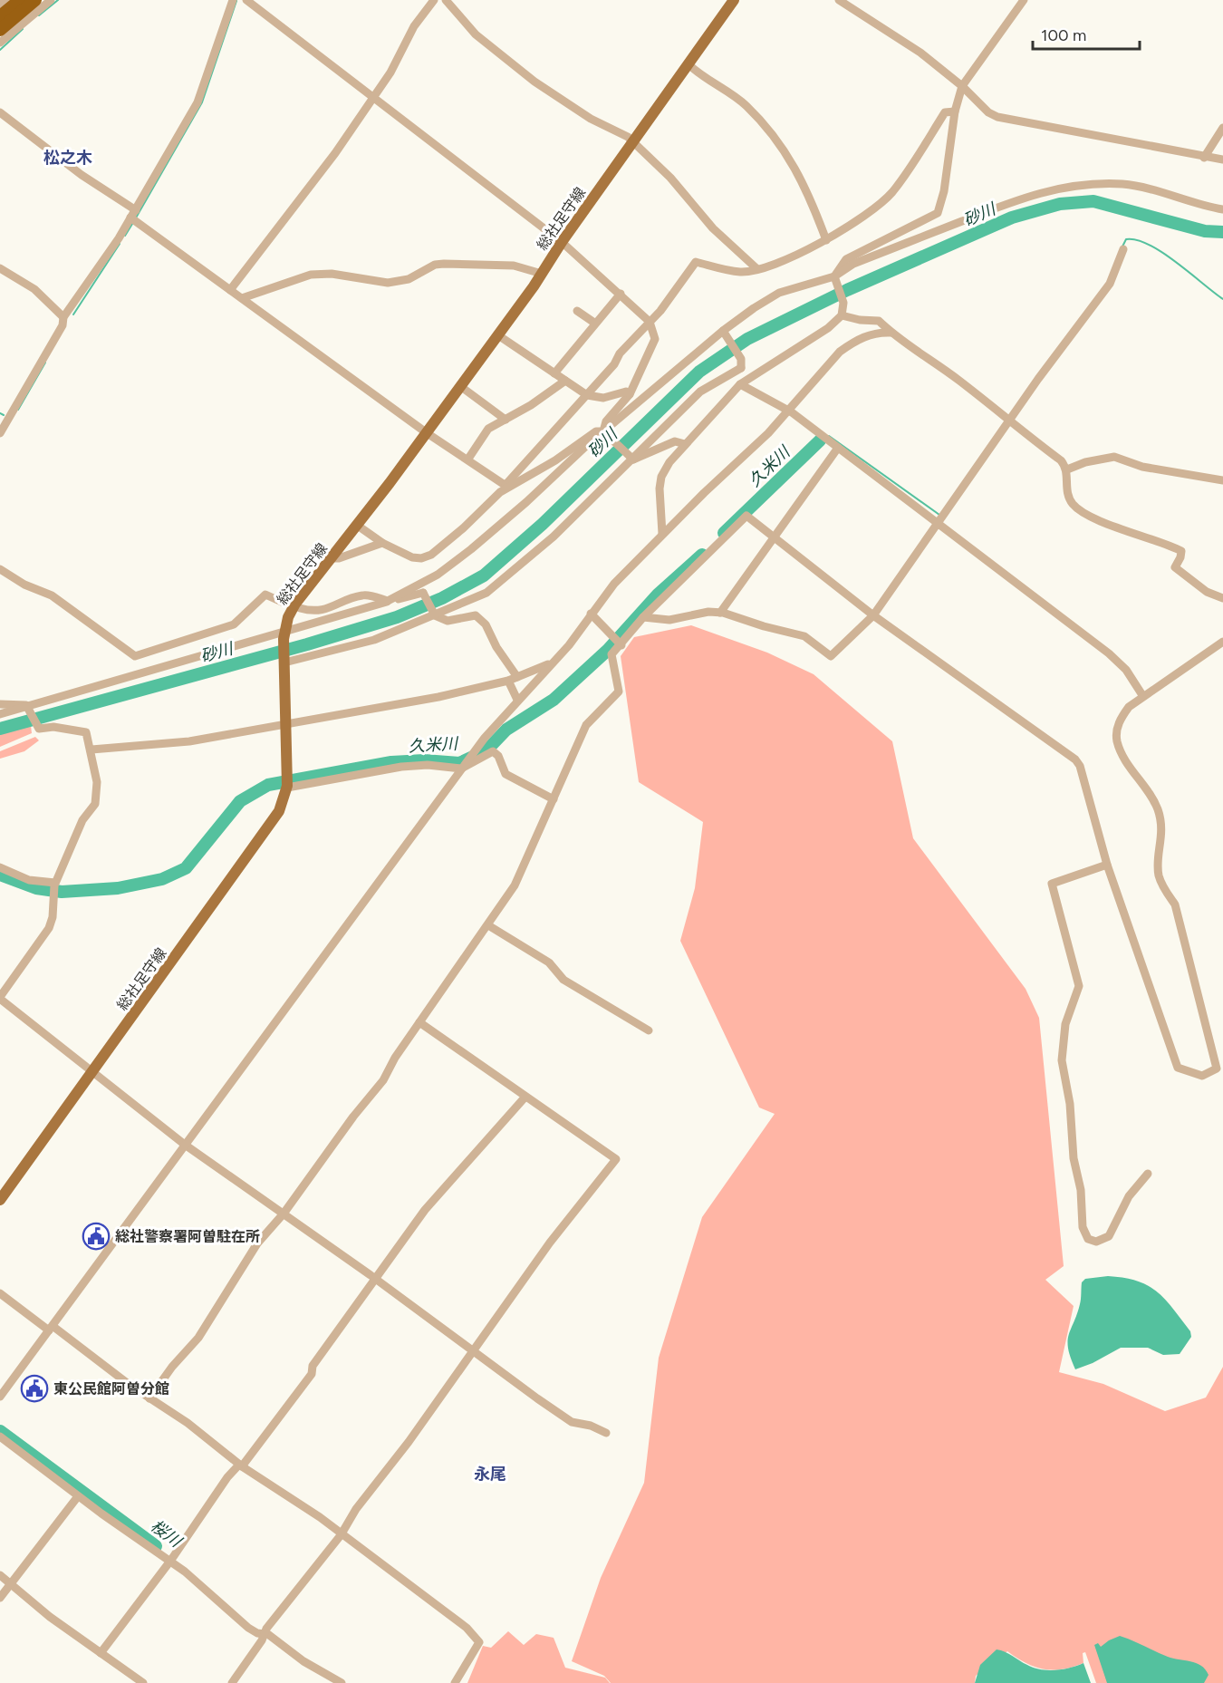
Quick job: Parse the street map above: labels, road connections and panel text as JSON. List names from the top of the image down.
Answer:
{
  "streets": {
    "main road": ["総社足守線"]
  },
  "districts": ["松之木", "永尾"],
  "water": ["砂川", "久米川", "桜川"],
  "places": {
    "public building": ["総社警察署阿曽駐在所", "東公民館阿曽分館"]
  },
  "scale_bar": "100 m"
}
